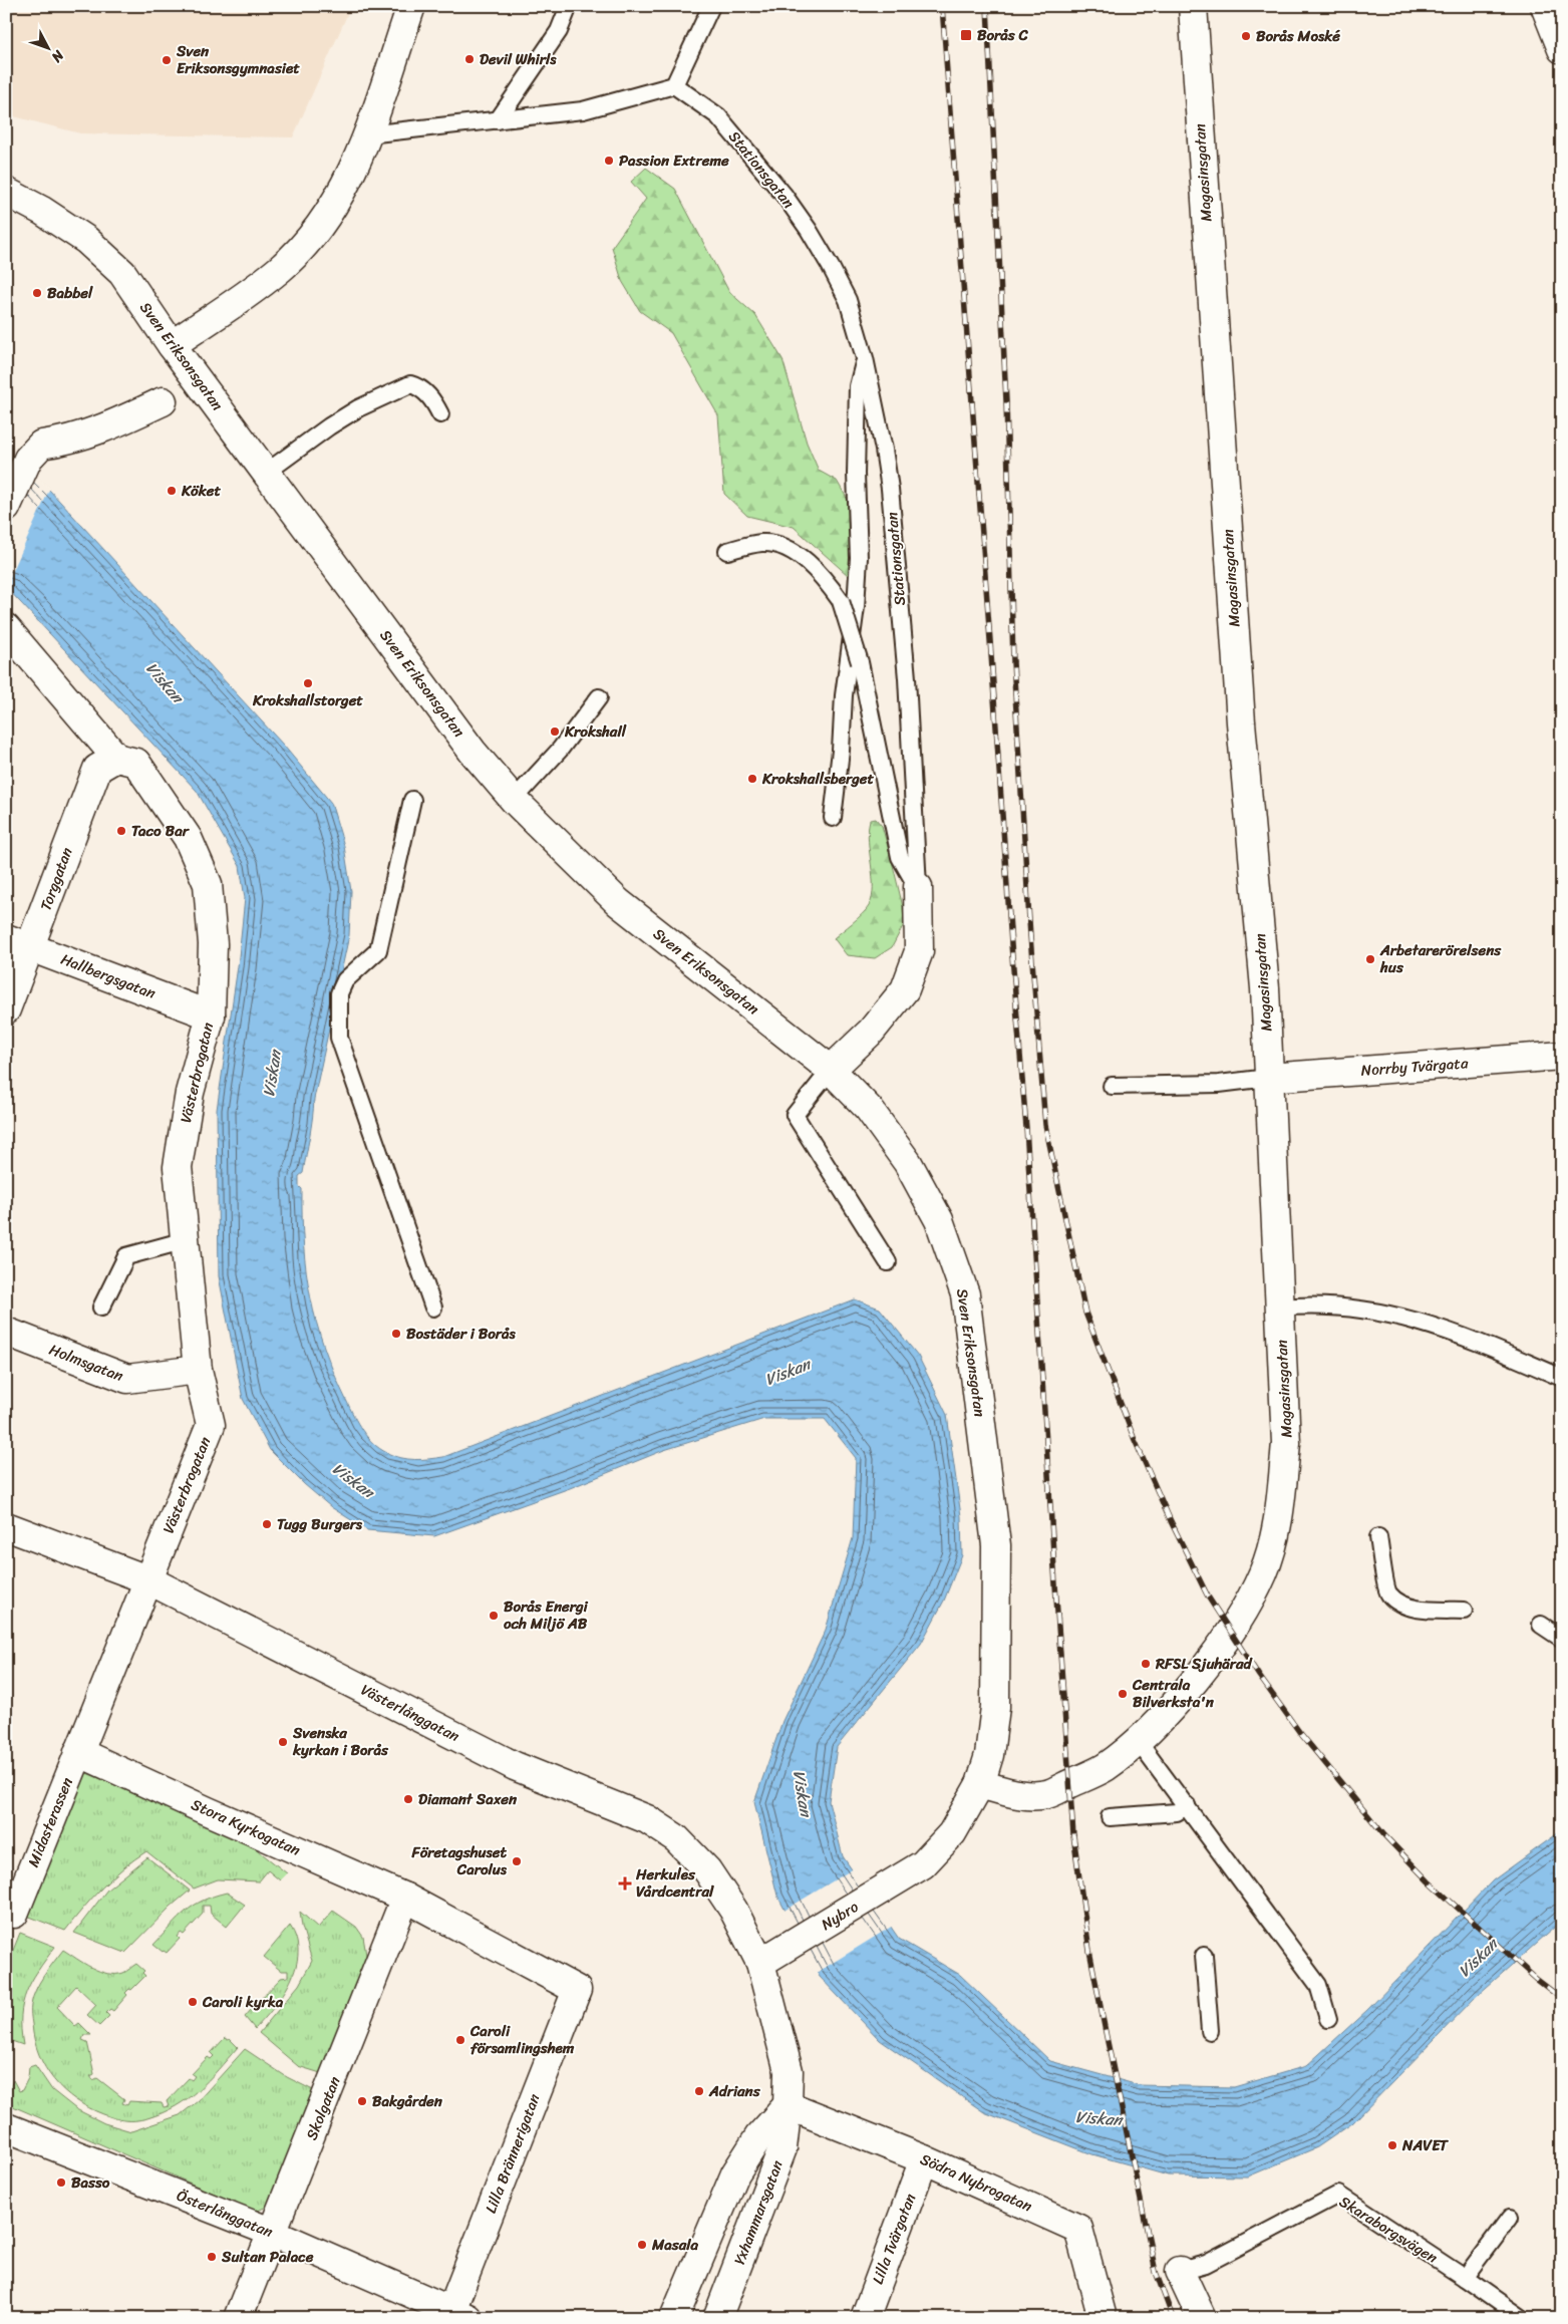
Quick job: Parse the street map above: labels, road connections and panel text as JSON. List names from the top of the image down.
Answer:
{
  "streets": {
    "street": [
      "Stationsgatan",
      "Magasinsgatan",
      "Sven Eriksonsgatan",
      "Torggatan",
      "Hallbergsgatan",
      "Norrby Tvärgata",
      "Västerbrogatan",
      "Holmsgatan",
      "Västerlånggatan",
      "Midasterassen",
      "Stora Kyrkogatan",
      "Nybro",
      "Skolgatan",
      "Lilla Brännerigatan",
      "Södra Nybrogatan",
      "Yxhammarsgatan",
      "Österlånggatan",
      "Skaraborgsvägen",
      "Lilla Tvärgatan"
    ]
  },
  "crossings": [
    ["Stationsgatan", "Sven Eriksonsgatan"],
    ["Magasinsgatan", "Sven Eriksonsgatan"],
    ["Magasinsgatan", "Norrby Tvärgata"],
    ["Sven Eriksonsgatan", "Nybro"],
    ["Torggatan", "Hallbergsgatan"],
    ["Torggatan", "Västerbrogatan"],
    ["Hallbergsgatan", "Västerbrogatan"],
    ["Västerbrogatan", "Holmsgatan"],
    ["Västerbrogatan", "Västerlånggatan"],
    ["Västerlånggatan", "Nybro"],
    ["Västerlånggatan", "Yxhammarsgatan"],
    ["Midasterassen", "Stora Kyrkogatan"],
    ["Stora Kyrkogatan", "Skolgatan"],
    ["Stora Kyrkogatan", "Lilla Brännerigatan"],
    ["Nybro", "Yxhammarsgatan"],
    ["Skolgatan", "Österlånggatan"],
    ["Lilla Brännerigatan", "Österlånggatan"],
    ["Södra Nybrogatan", "Yxhammarsgatan"],
    ["Södra Nybrogatan", "Lilla Tvärgatan"]
  ],
  "water": ["Viskan"],
  "places": {
    "transit": ["Borås C"],
    "other": [
      "Borås Moské",
      "Devil Whirls",
      "Sven Eriksonsgymnasiet",
      "Passion Extreme",
      "Babbel",
      "Köket",
      "Krokshallstorget",
      "Krokshall",
      "Krokshallsberget",
      "Taco Bar",
      "Arbetarerörelsens hus",
      "Bostäder i Borås",
      "Tugg Burgers",
      "Borås Energi och Miljö AB",
      "RFSL Sjuhärad",
      "Centrala Bilverksta'n",
      "Svenska kyrkan i Borås",
      "Diamant Saxen",
      "Företagshuset Carolus",
      "Caroli kyrka",
      "Caroli församlingshem",
      "Adrians",
      "Bakgården",
      "NAVET",
      "Basso",
      "Masala",
      "Sultan Palace"
    ],
    "health": ["Herkules Vårdcentral"]
  },
  "north": "bottom right"
}
